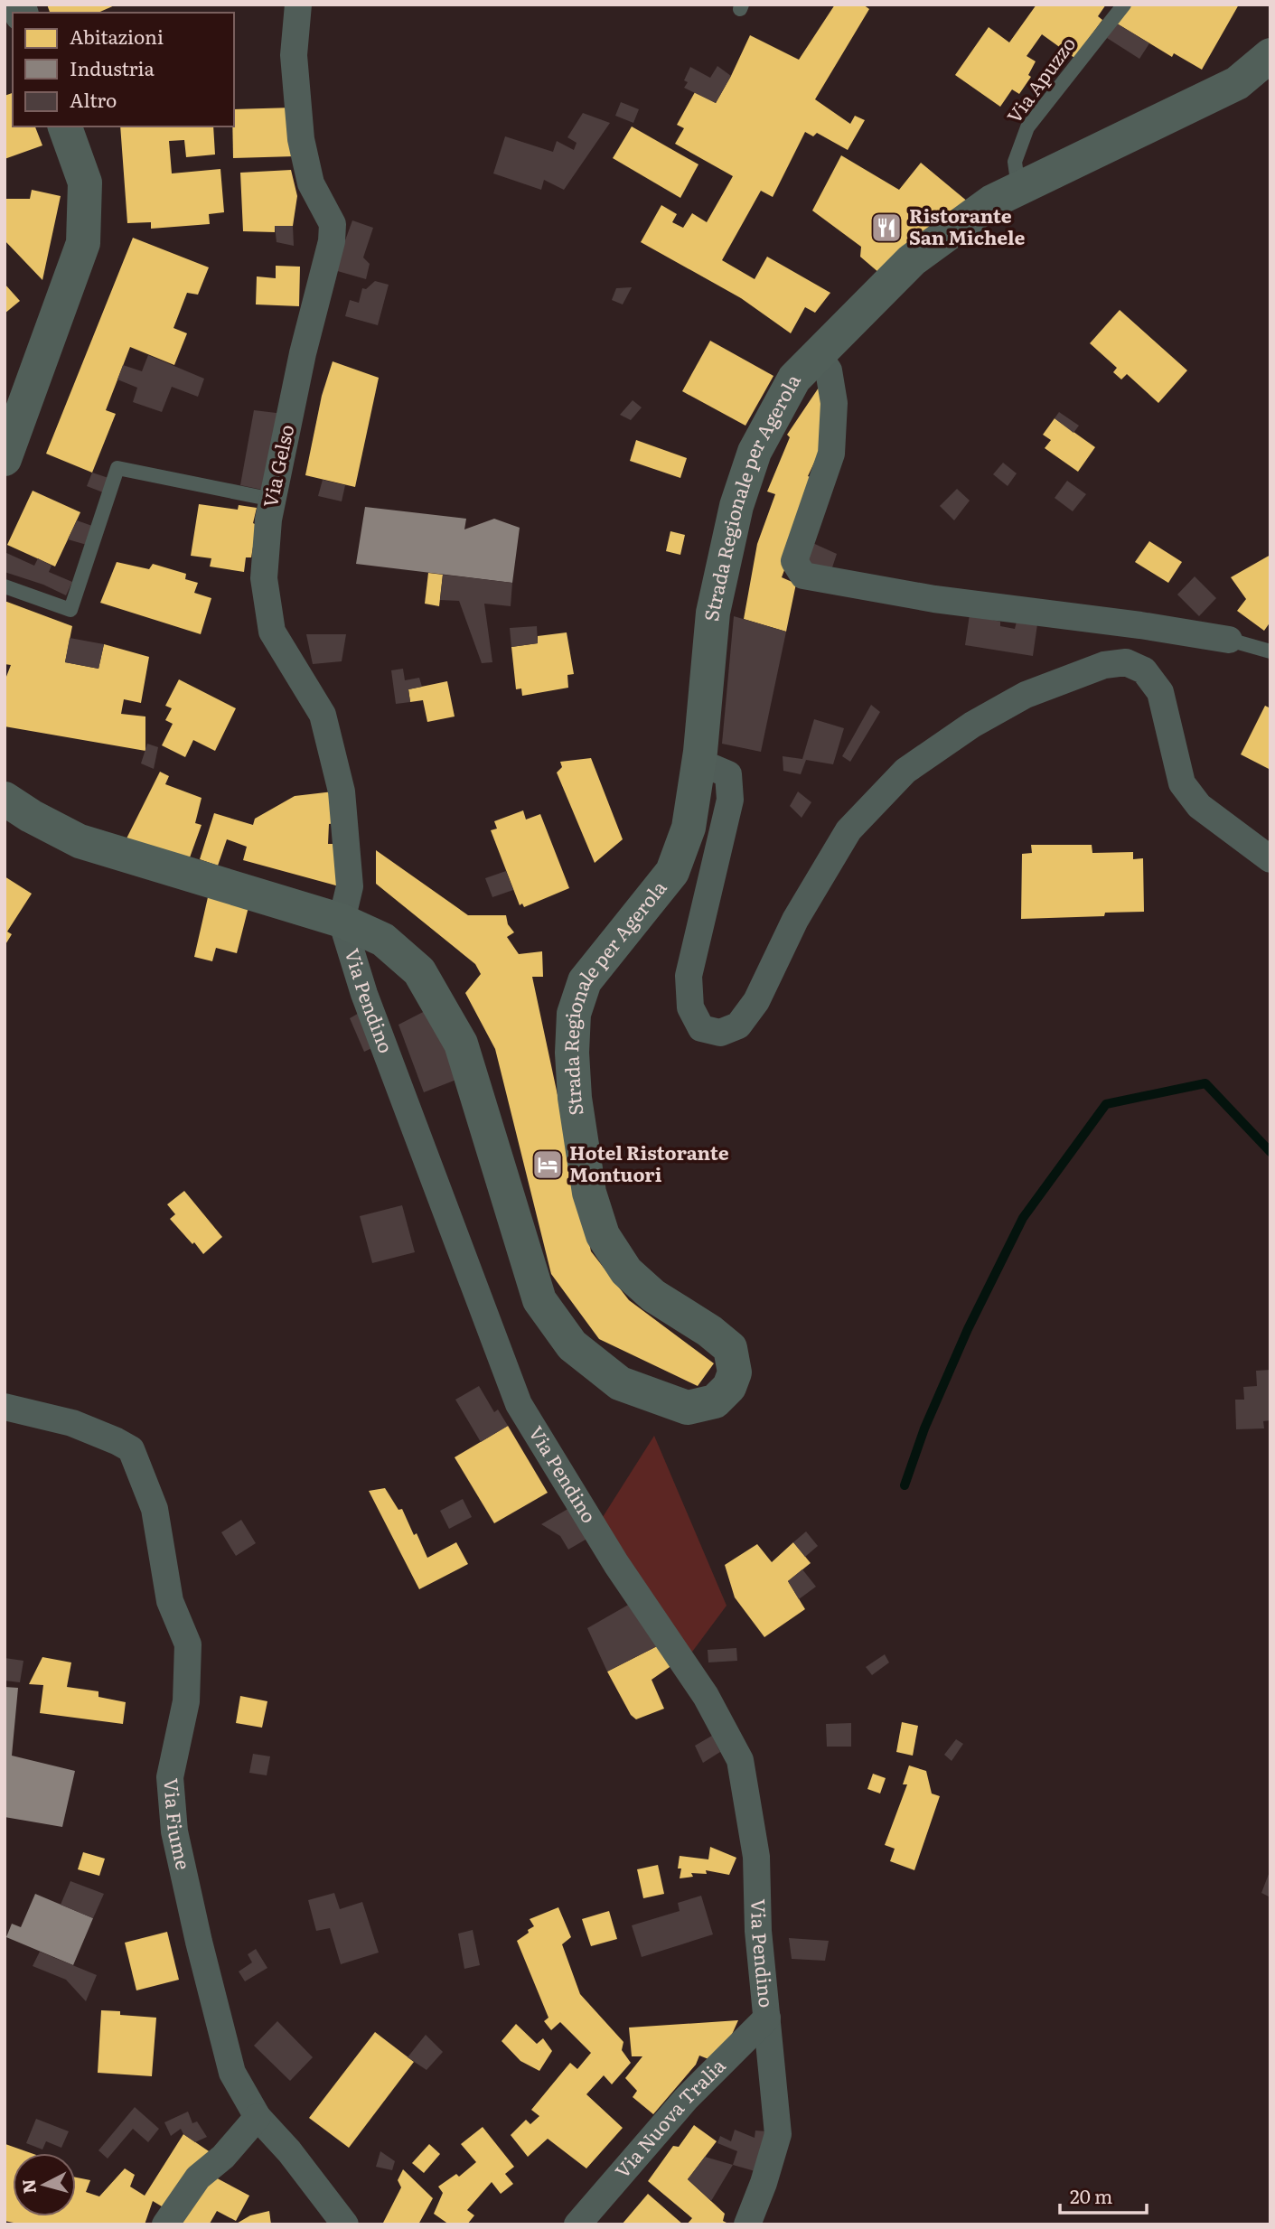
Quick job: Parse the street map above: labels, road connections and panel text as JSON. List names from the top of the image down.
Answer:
{
  "streets": {
    "main road": ["Strada Regionale per Agerola"],
    "street": [
      "Via Gelso",
      "Via Pendino",
      "Via Fiume",
      "Via Nuova Tralia"
    ],
    "lane": ["Via Apuzzo"]
  },
  "crossings": [
    ["Via Apuzzo", "Strada Regionale per Agerola"],
    ["Via Gelso", "Strada Regionale per Agerola"],
    ["Via Gelso", "Via Pendino"],
    ["Strada Regionale per Agerola", "Via Pendino"],
    ["Via Pendino", "Via Nuova Tralia"]
  ],
  "places": {
    "restaurant": ["Ristorante San Michele"],
    "hotel": ["Hotel Ristorante Montuori"]
  },
  "legend": ["Abitazioni", "Industria", "Altro"],
  "scale_bar": "20 m",
  "north": "left"
}
